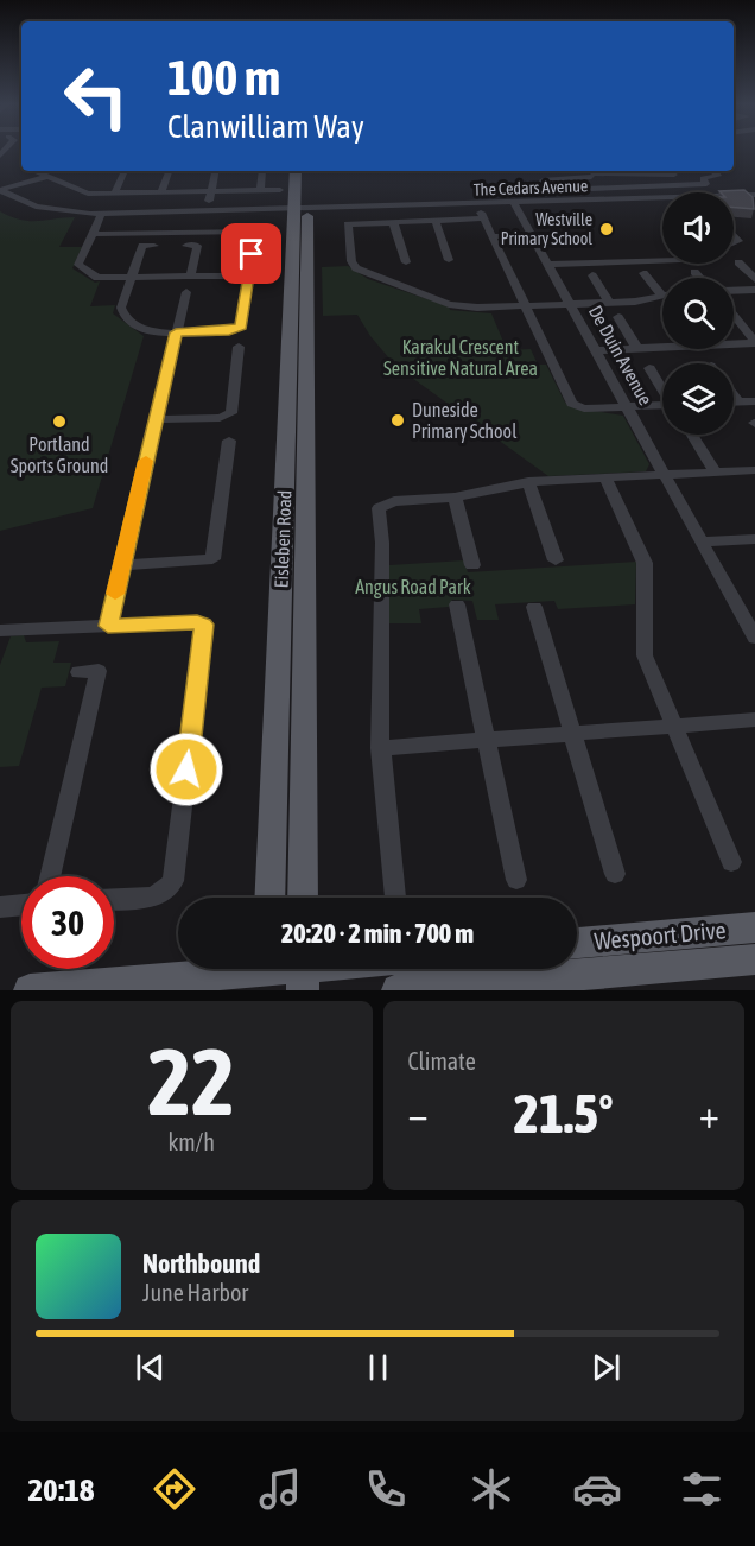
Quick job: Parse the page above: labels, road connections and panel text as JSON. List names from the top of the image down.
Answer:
{
  "streets": {
    "main road": ["Eisleben Road", "Wespoort Drive"],
    "street": ["The Cedars Avenue", "De Duin Avenue"]
  },
  "crossings": [
    ["The Cedars Avenue", "De Duin Avenue"],
    ["The Cedars Avenue", "Eisleben Road"]
  ],
  "parks": ["Karakul Crescent Sensitive Natural Area", "Angus Road Park"],
  "places": ["Westville Primary School", "Duneside Primary School", "Portland Sports Ground"],
  "page": {
    "turn": ["100 m", "Clanwilliam Way"],
    "limit": "30",
    "trip": "20:20 · 2 min · 700 m",
    "tile": [
      ["22", "km/h"],
      "Climate"
    ],
    "heat": ["−", "21.5°", "+"],
    "song": ["Northbound", "June Harbor"],
    "tabs": "20:18"
  }
}
